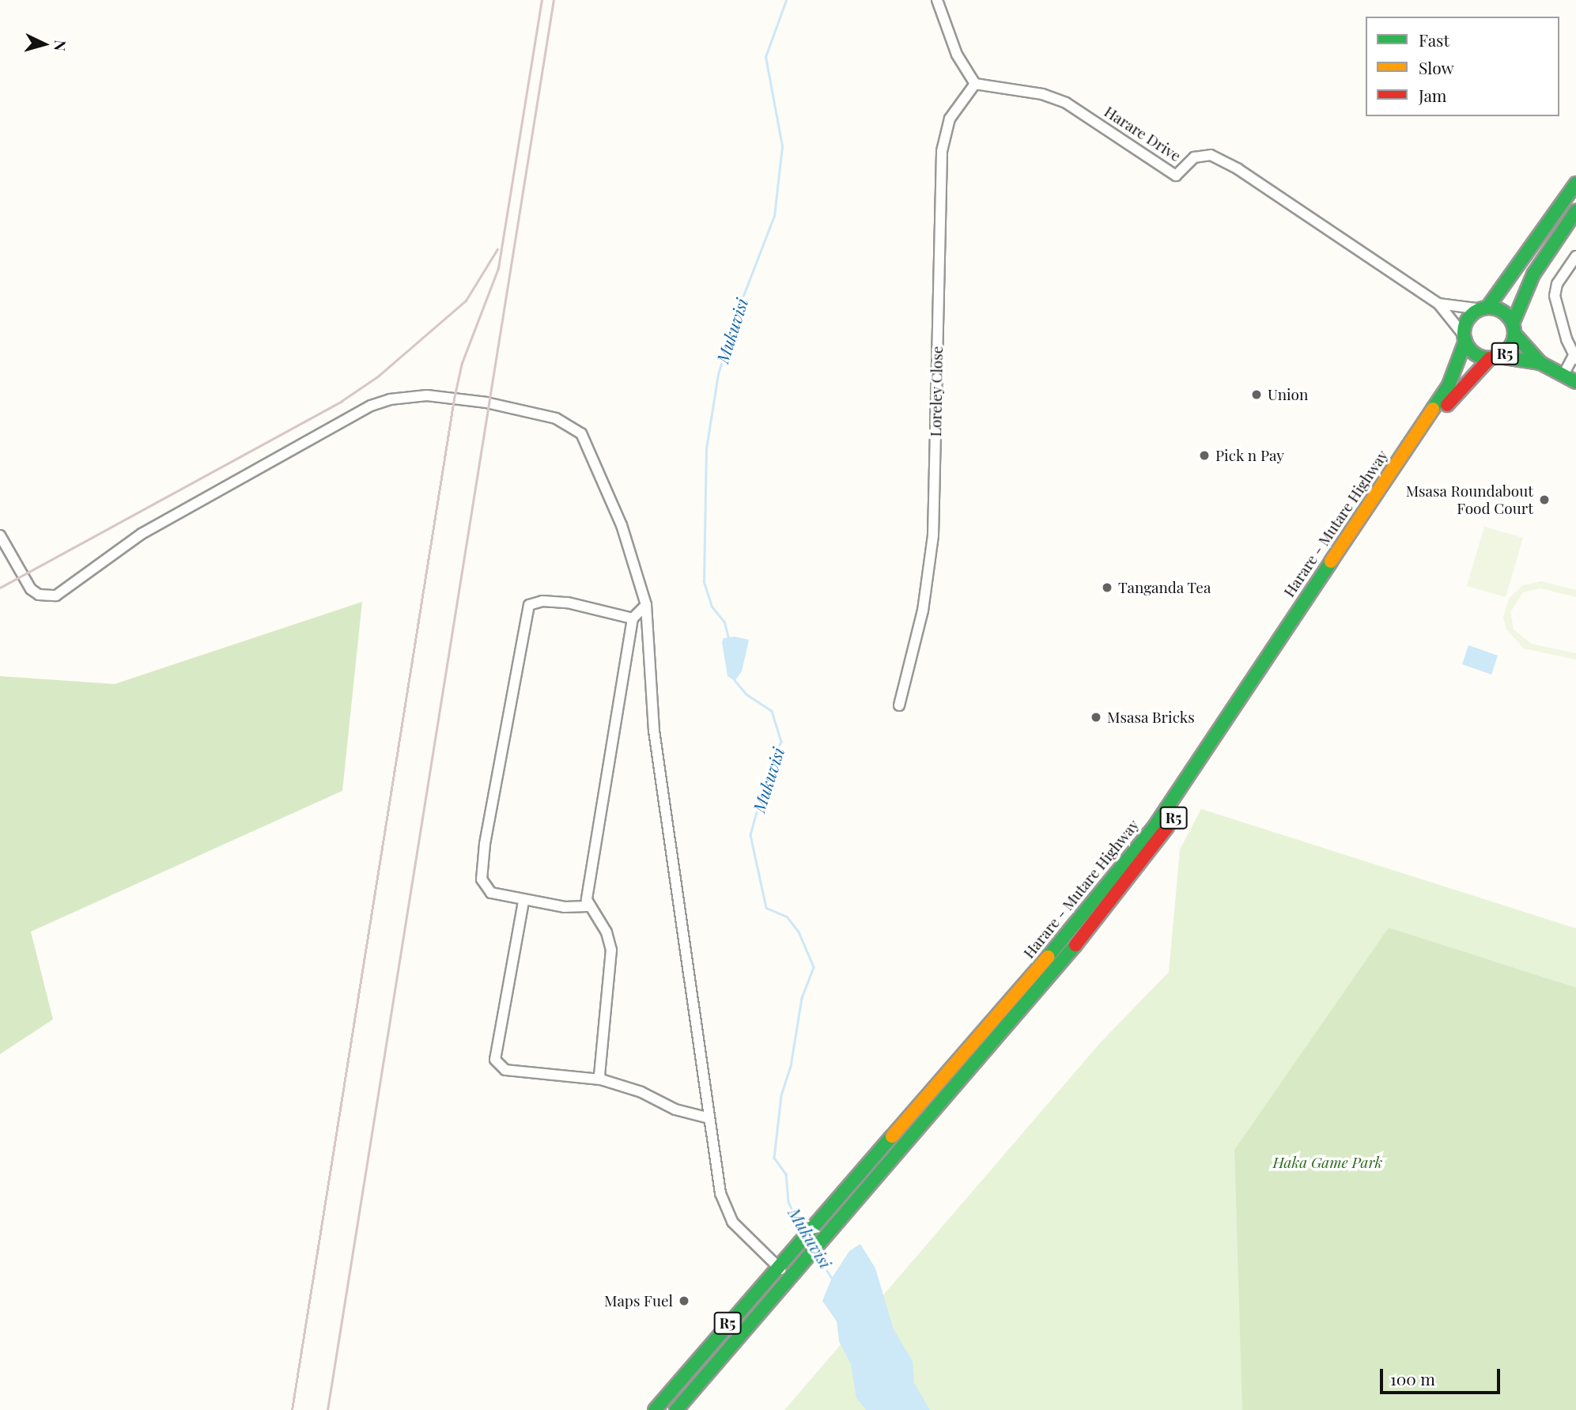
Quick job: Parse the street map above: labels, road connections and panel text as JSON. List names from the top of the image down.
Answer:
{
  "streets": {
    "main road": ["R5", "Harare - Mutare Highway"],
    "street": ["Harare Drive", "Loreley Close"]
  },
  "crossings": [
    ["Harare Drive", "R5"],
    ["Harare Drive", "Loreley Close"],
    ["Harare Drive", "Harare - Mutare Highway"],
    ["R5", "Harare - Mutare Highway"]
  ],
  "water": ["Mukuvisi"],
  "parks": ["Haka Game Park"],
  "places": [
    "Union",
    "Pick n Pay",
    "Msasa Roundabout Food Court",
    "Tanganda Tea",
    "Msasa Bricks",
    "Maps Fuel"
  ],
  "legend": ["Fast", "Slow", "Jam"],
  "scale_bar": "100 m",
  "north": "right"
}
